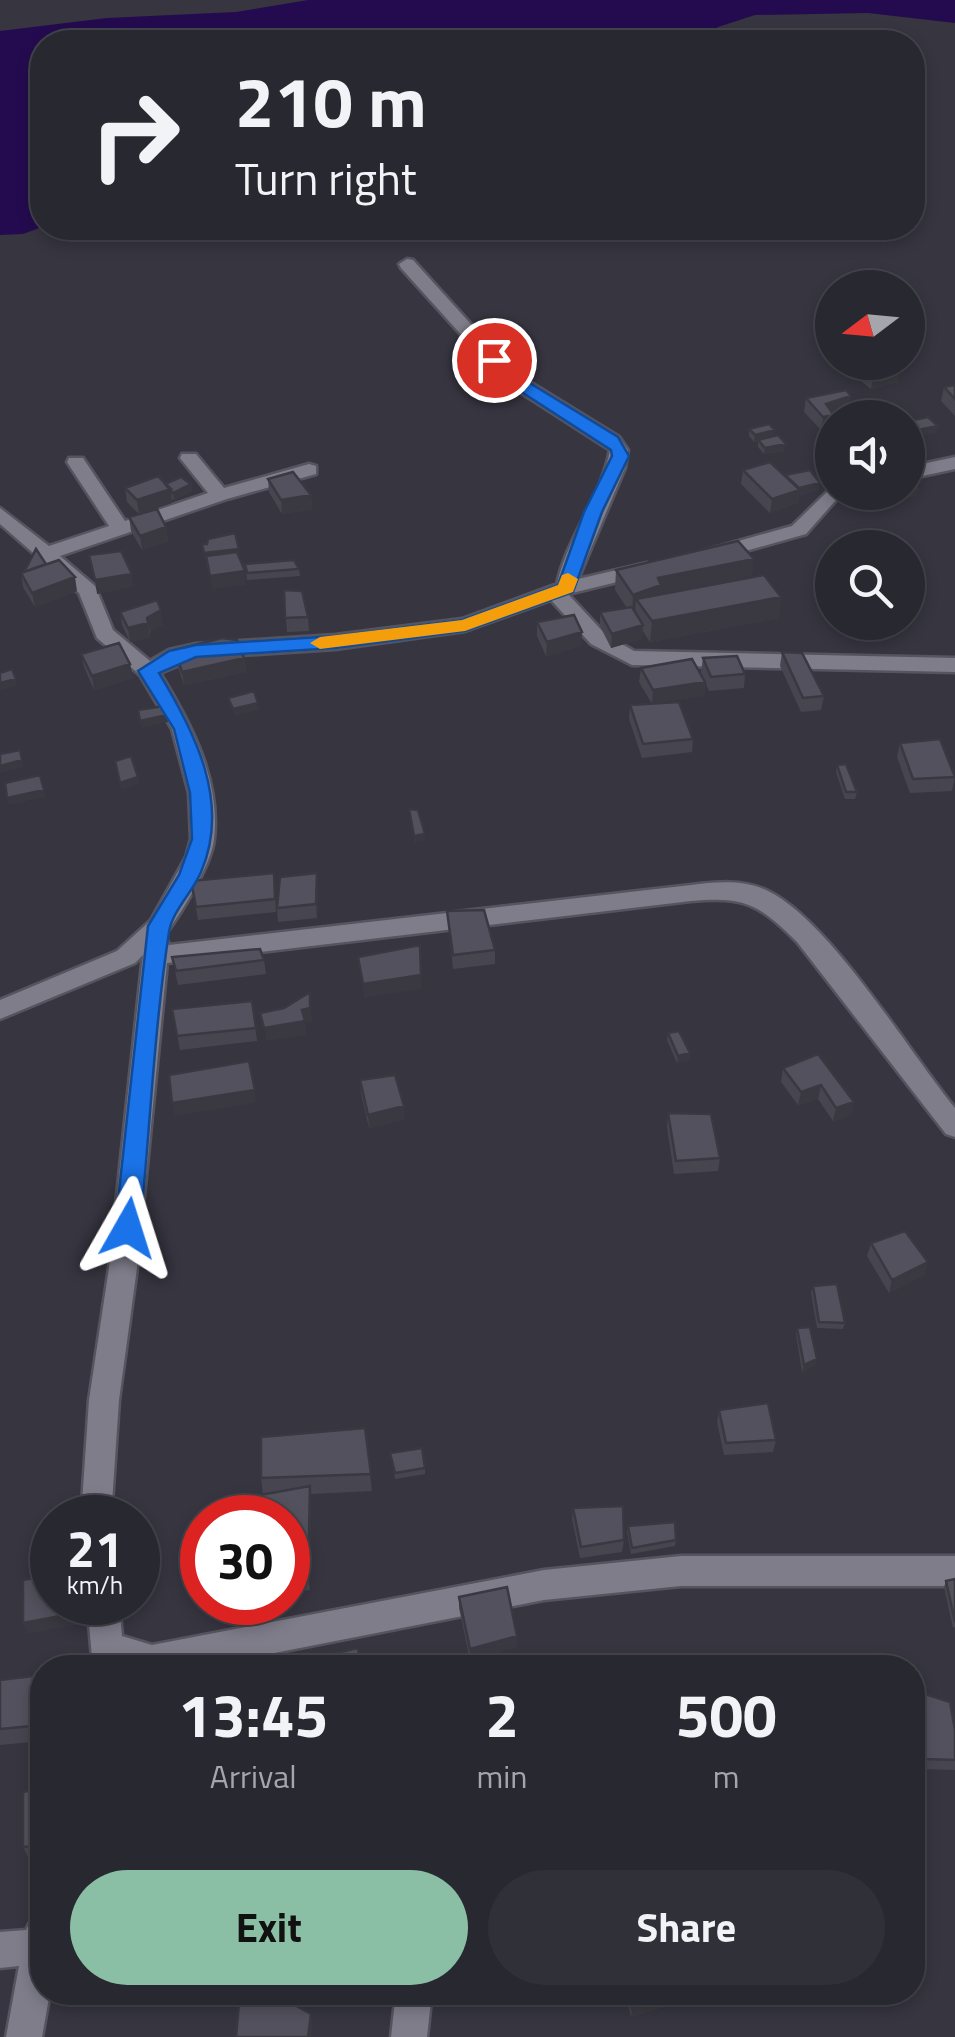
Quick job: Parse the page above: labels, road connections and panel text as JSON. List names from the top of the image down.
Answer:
{
  "north": "left",
  "page": {
    "turn": ["210 m", "Turn right"],
    "speed": "21 km/h",
    "limit": "30",
    "eta": [
      "13:45",
      "Arrival",
      "2",
      "min",
      "500",
      "m"
    ],
    "buttons": ["Exit", "Share"]
  }
}
